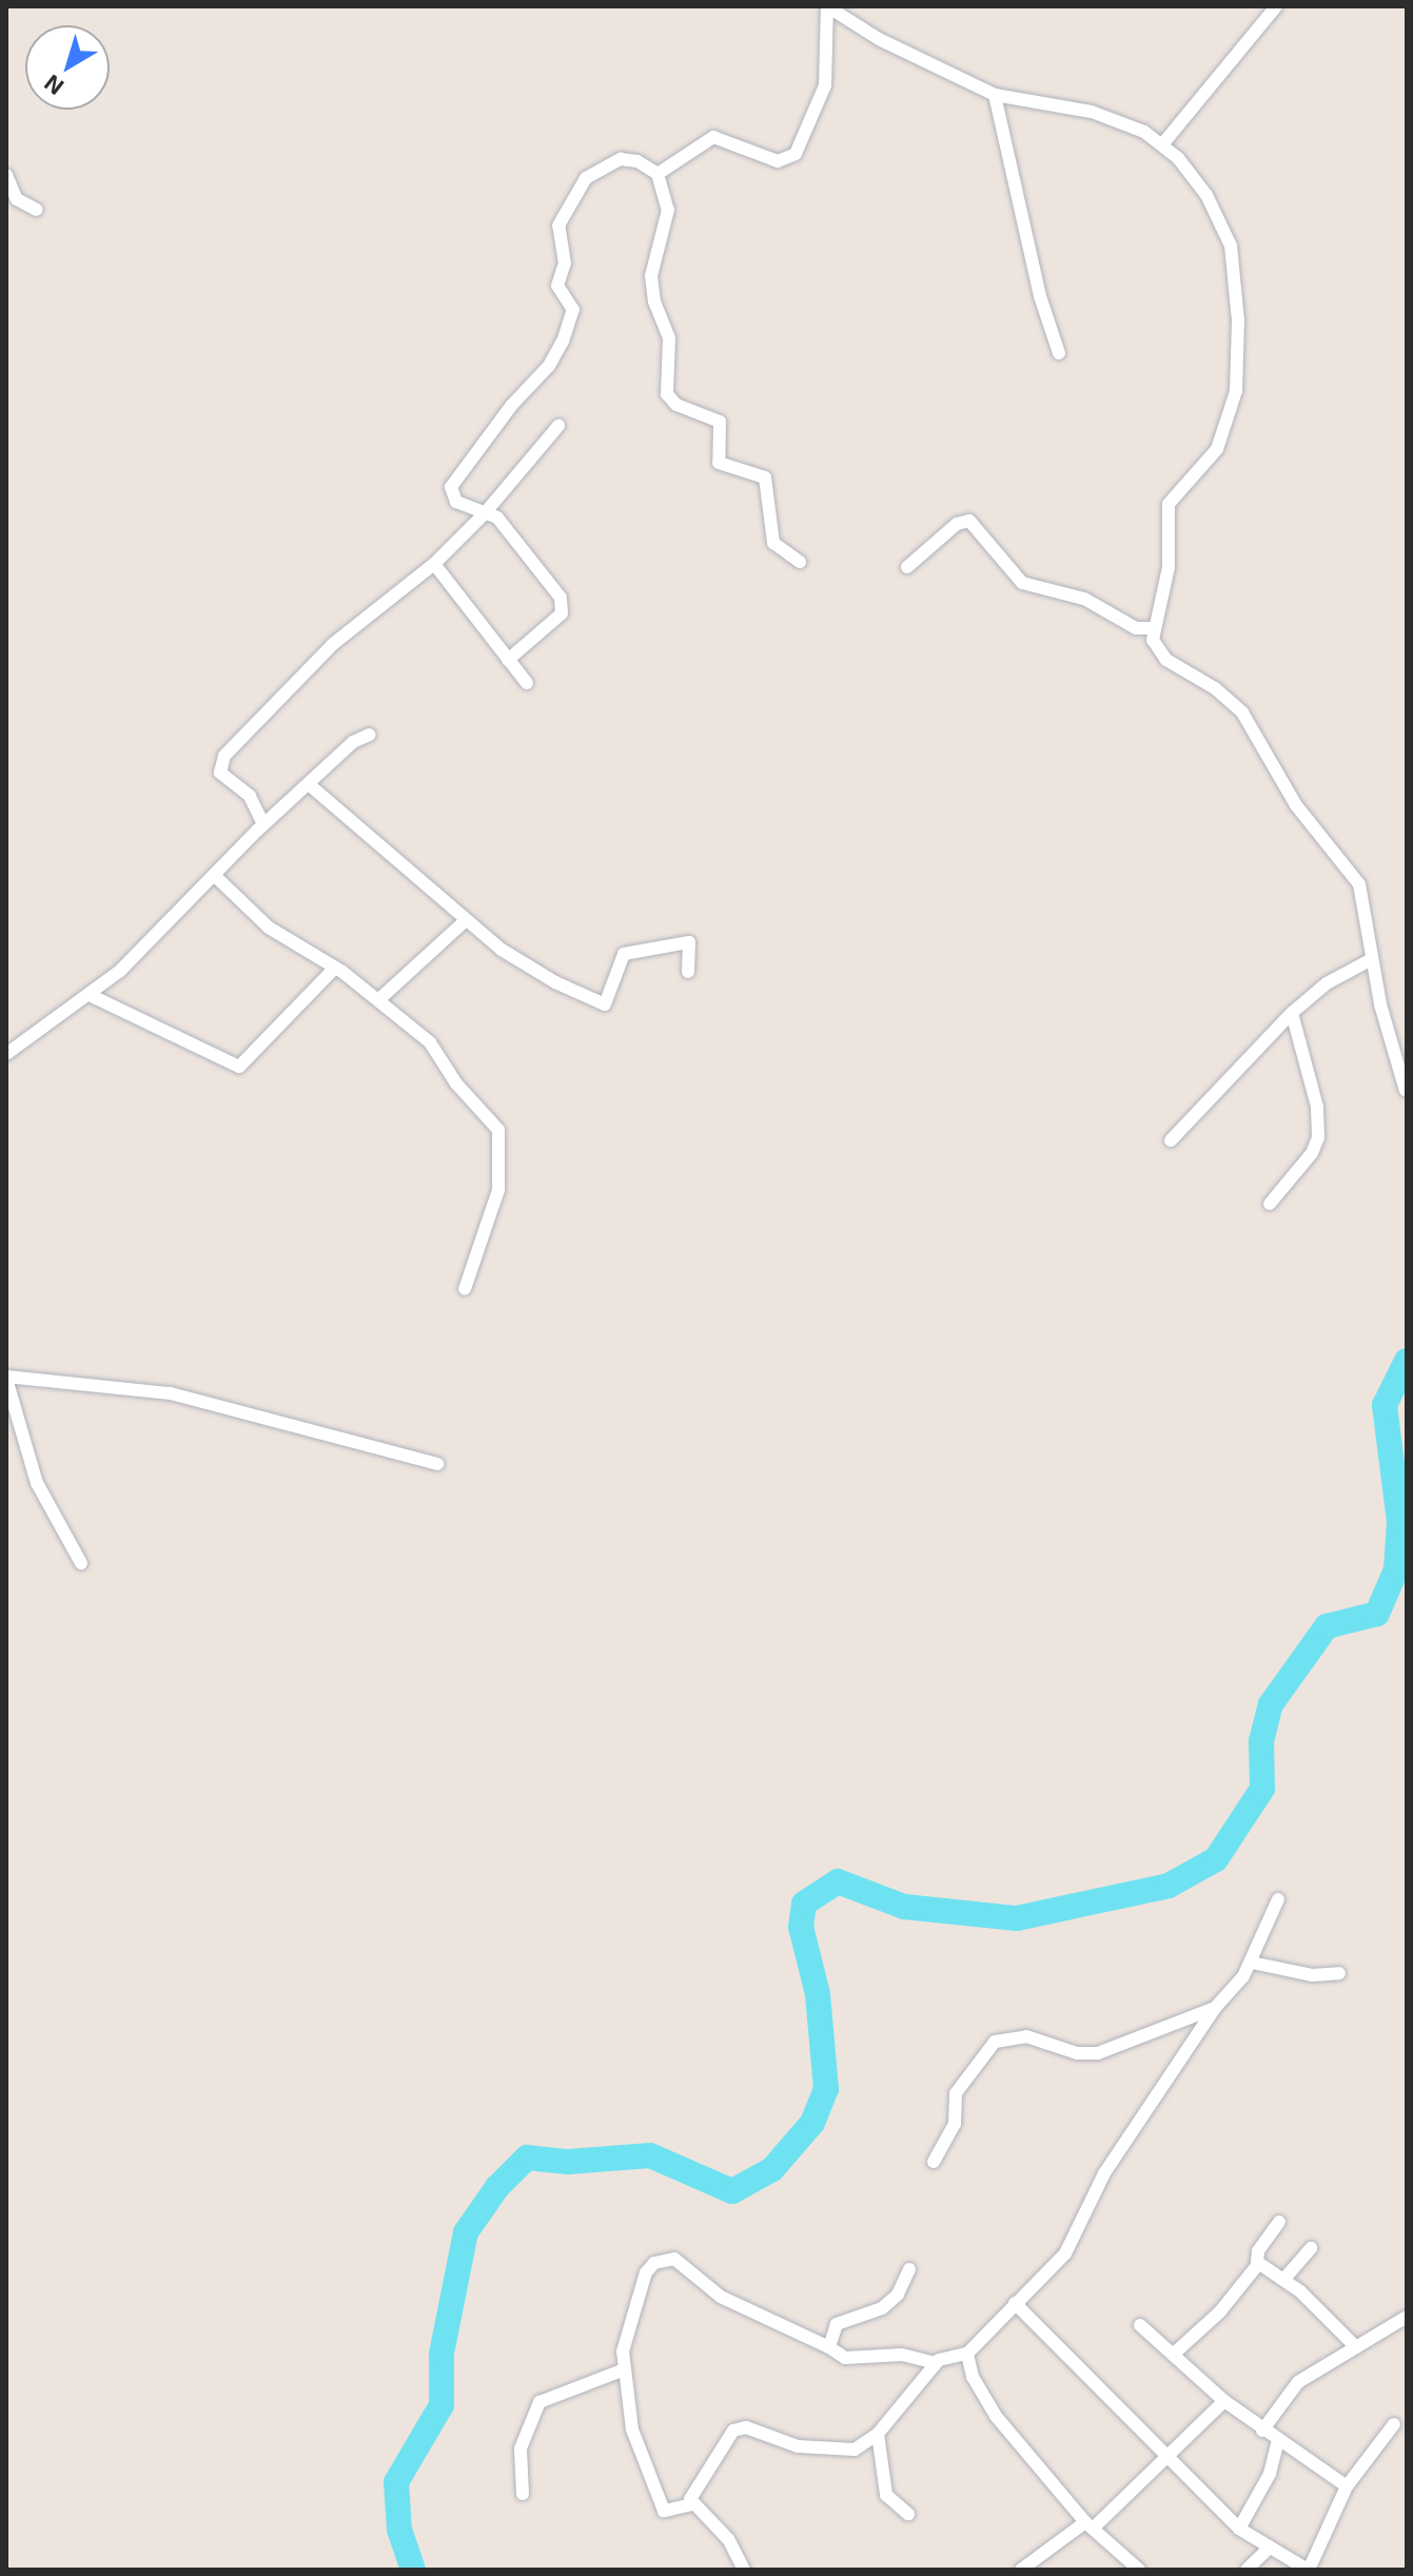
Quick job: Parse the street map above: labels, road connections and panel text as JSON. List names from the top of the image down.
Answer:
{
  "north": "bottom left"
}
